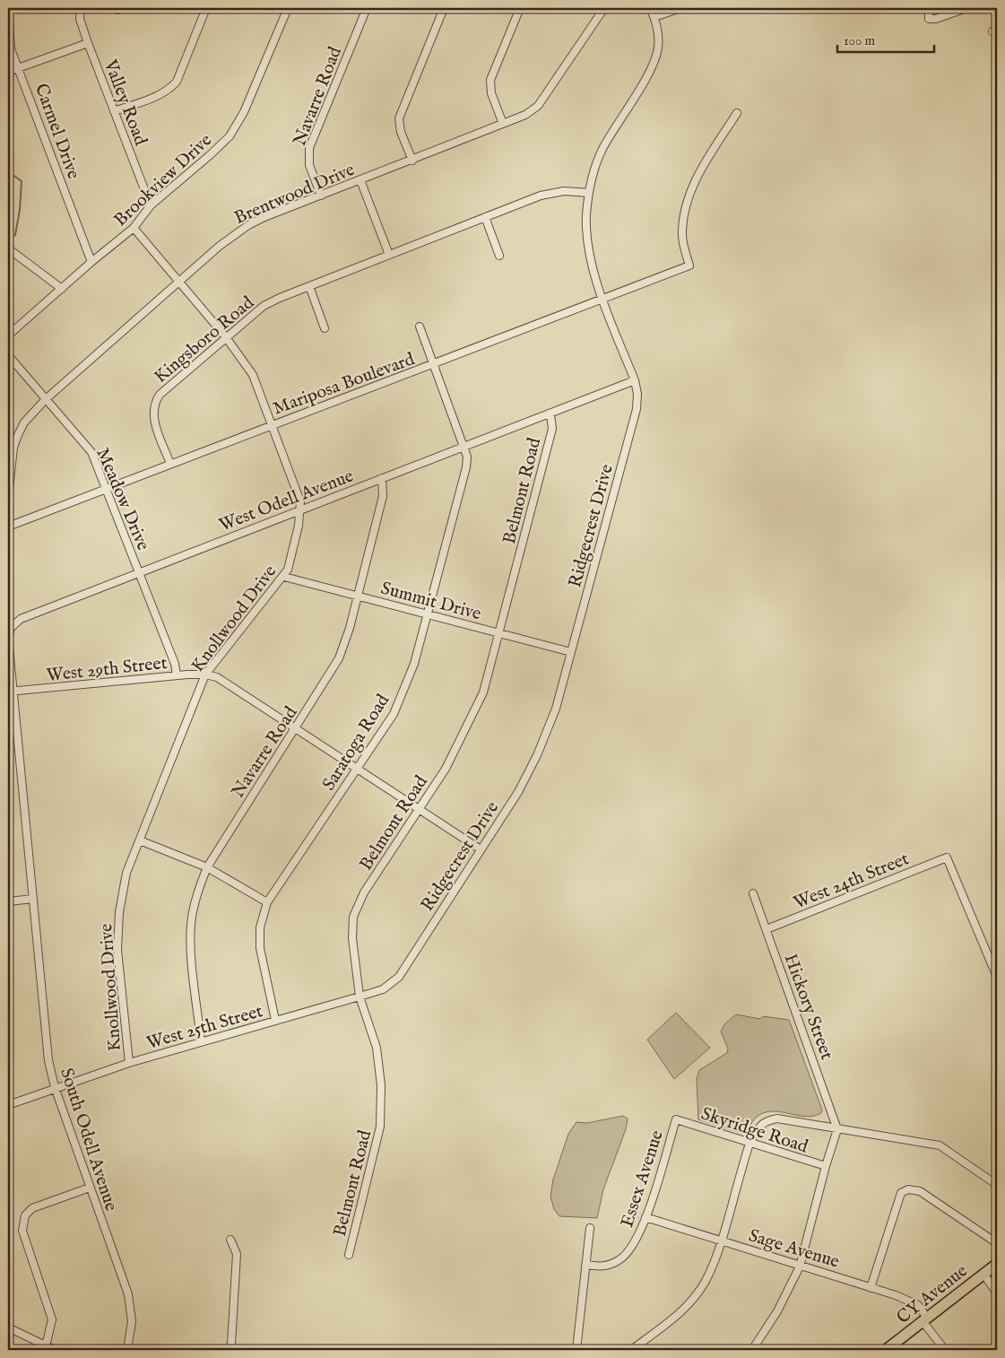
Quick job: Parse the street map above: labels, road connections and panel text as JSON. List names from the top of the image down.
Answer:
{
  "streets": {
    "main road": ["CY Avenue"],
    "street": [
      "Navarre Road",
      "Valley Road",
      "Carmel Drive",
      "Brookview Drive",
      "Brentwood Drive",
      "Kingsboro Road",
      "Mariposa Boulevard",
      "Belmont Road",
      "Meadow Drive",
      "West Odell Avenue",
      "Ridgecrest Drive",
      "Summit Drive",
      "Knollwood Drive",
      "West 29th Street",
      "Saratoga Road",
      "West 24th Street",
      "Hickory Street",
      "West 25th Street",
      "Skyridge Road",
      "South Odell Avenue",
      "Essex Avenue",
      "Sage Avenue"
    ]
  },
  "crossings": [
    ["Navarre Road", "Brentwood Drive"],
    ["Navarre Road", "West Odell Avenue"],
    ["Navarre Road", "Summit Drive"],
    ["Navarre Road", "West 29th Street"],
    ["Navarre Road", "West 25th Street"],
    ["Valley Road", "Brookview Drive"],
    ["Carmel Drive", "Brookview Drive"],
    ["Brookview Drive", "Knollwood Drive"],
    ["Brentwood Drive", "Meadow Drive"],
    ["Brentwood Drive", "Knollwood Drive"],
    ["Kingsboro Road", "Mariposa Boulevard"],
    ["Kingsboro Road", "Ridgecrest Drive"],
    ["Kingsboro Road", "Knollwood Drive"],
    ["Mariposa Boulevard", "Meadow Drive"],
    ["Mariposa Boulevard", "Ridgecrest Drive"],
    ["Mariposa Boulevard", "Knollwood Drive"],
    ["Mariposa Boulevard", "Saratoga Road"],
    ["Belmont Road", "West Odell Avenue"],
    ["Belmont Road", "Ridgecrest Drive"],
    ["Belmont Road", "Summit Drive"],
    ["Belmont Road", "West 29th Street"],
    ["Belmont Road", "West 25th Street"],
    ["Meadow Drive", "West Odell Avenue"],
    ["Meadow Drive", "West 29th Street"],
    ["West Odell Avenue", "Ridgecrest Drive"],
    ["West Odell Avenue", "Knollwood Drive"],
    ["West Odell Avenue", "West 29th Street"],
    ["West Odell Avenue", "Saratoga Road"],
    ["West Odell Avenue", "South Odell Avenue"],
    ["Ridgecrest Drive", "Summit Drive"],
    ["Ridgecrest Drive", "West 29th Street"],
    ["Ridgecrest Drive", "West 25th Street"],
    ["Summit Drive", "Knollwood Drive"],
    ["Summit Drive", "Saratoga Road"],
    ["Knollwood Drive", "West 29th Street"],
    ["Knollwood Drive", "West 25th Street"],
    ["West 29th Street", "Saratoga Road"],
    ["West 29th Street", "South Odell Avenue"],
    ["Saratoga Road", "West 25th Street"],
    ["West 24th Street", "Hickory Street"],
    ["West 25th Street", "South Odell Avenue"],
    ["Skyridge Road", "Essex Avenue"],
    ["Essex Avenue", "Sage Avenue"],
    ["Sage Avenue", "CY Avenue"]
  ],
  "scale_bar": "100 m"
}
